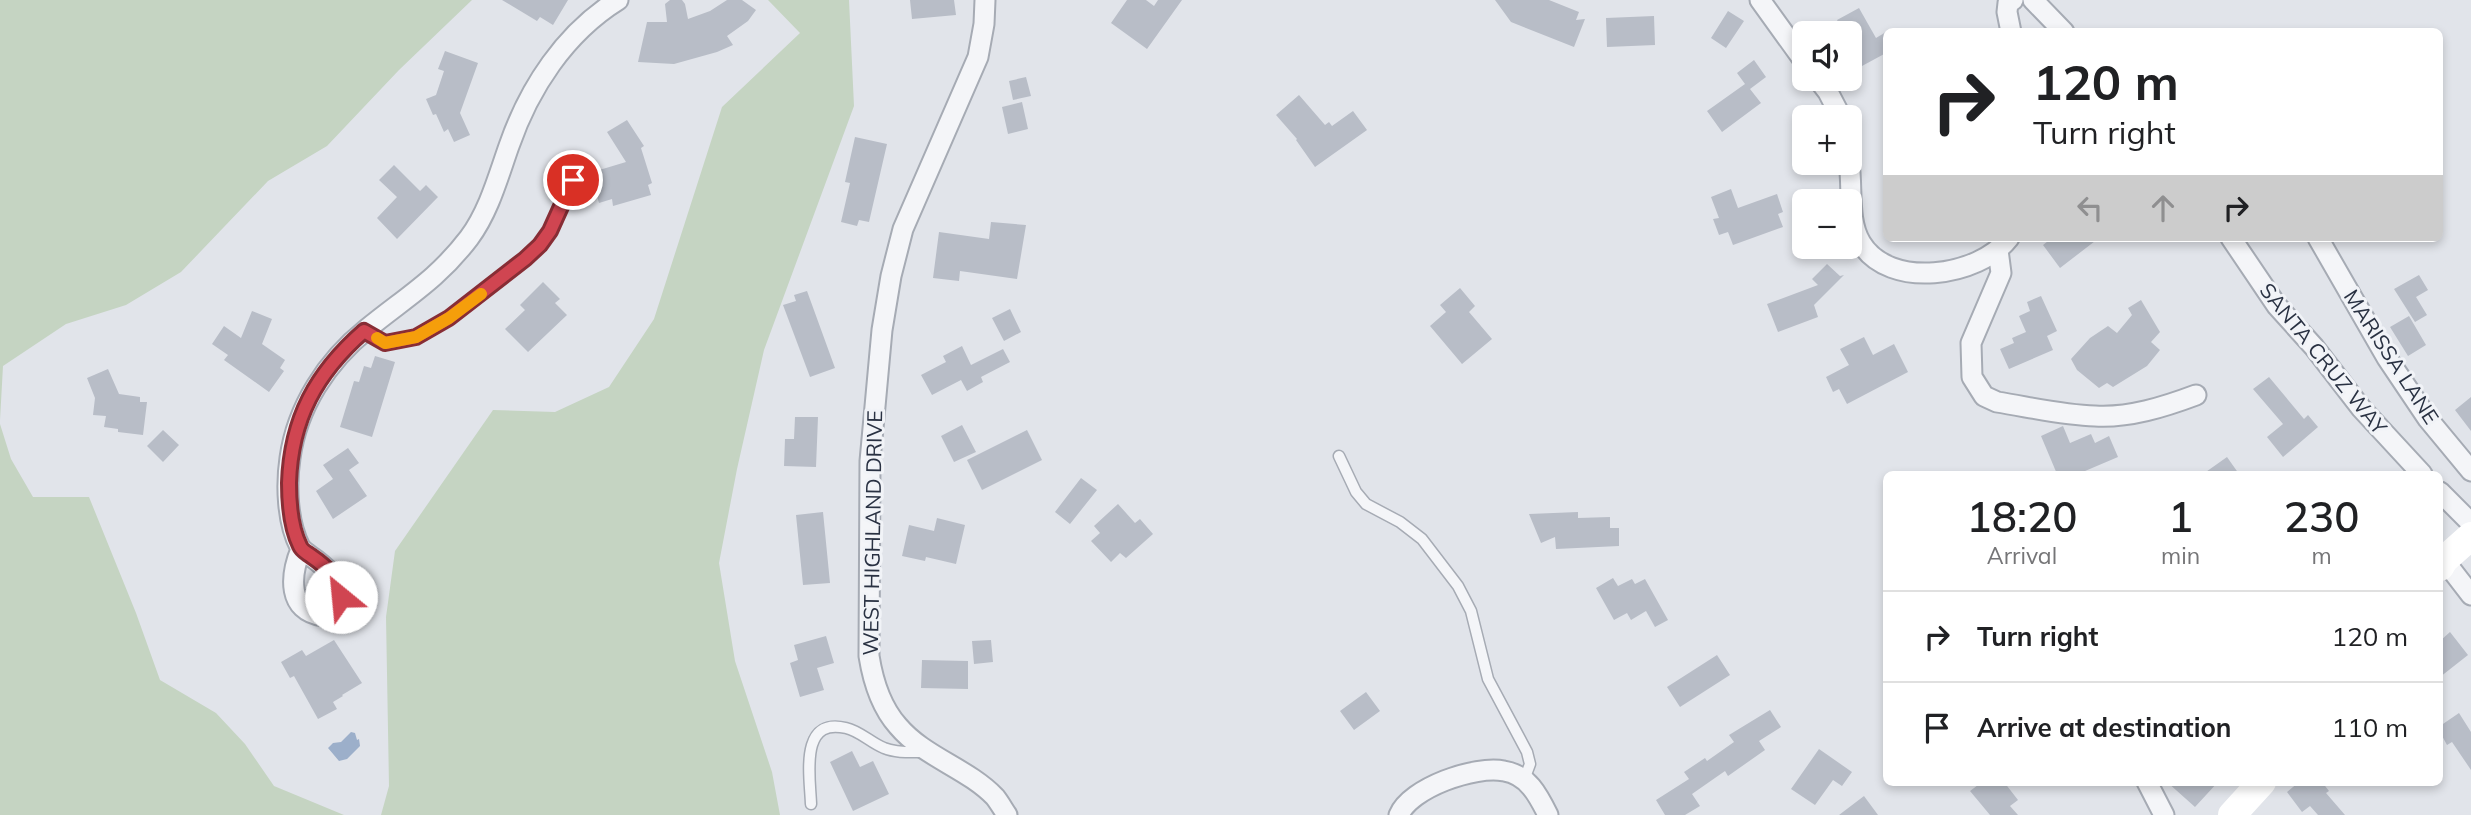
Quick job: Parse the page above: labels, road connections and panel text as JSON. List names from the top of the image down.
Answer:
{
  "streets": {
    "street": ["MARISSA LANE", "SANTA CRUZ WAY", "WEST HIGHLAND DRIVE"]
  },
  "page": {
    "map_buttons": ["+", "−"],
    "turn": ["120 m", "Turn right"],
    "eta": [
      "18:20",
      "Arrival",
      "1",
      "min",
      "230",
      "m"
    ],
    "list": [
      {
        "name": "Turn right",
        "value": "120 m"
      },
      {
        "name": "Arrive at destination",
        "value": "110 m"
      }
    ]
  }
}
